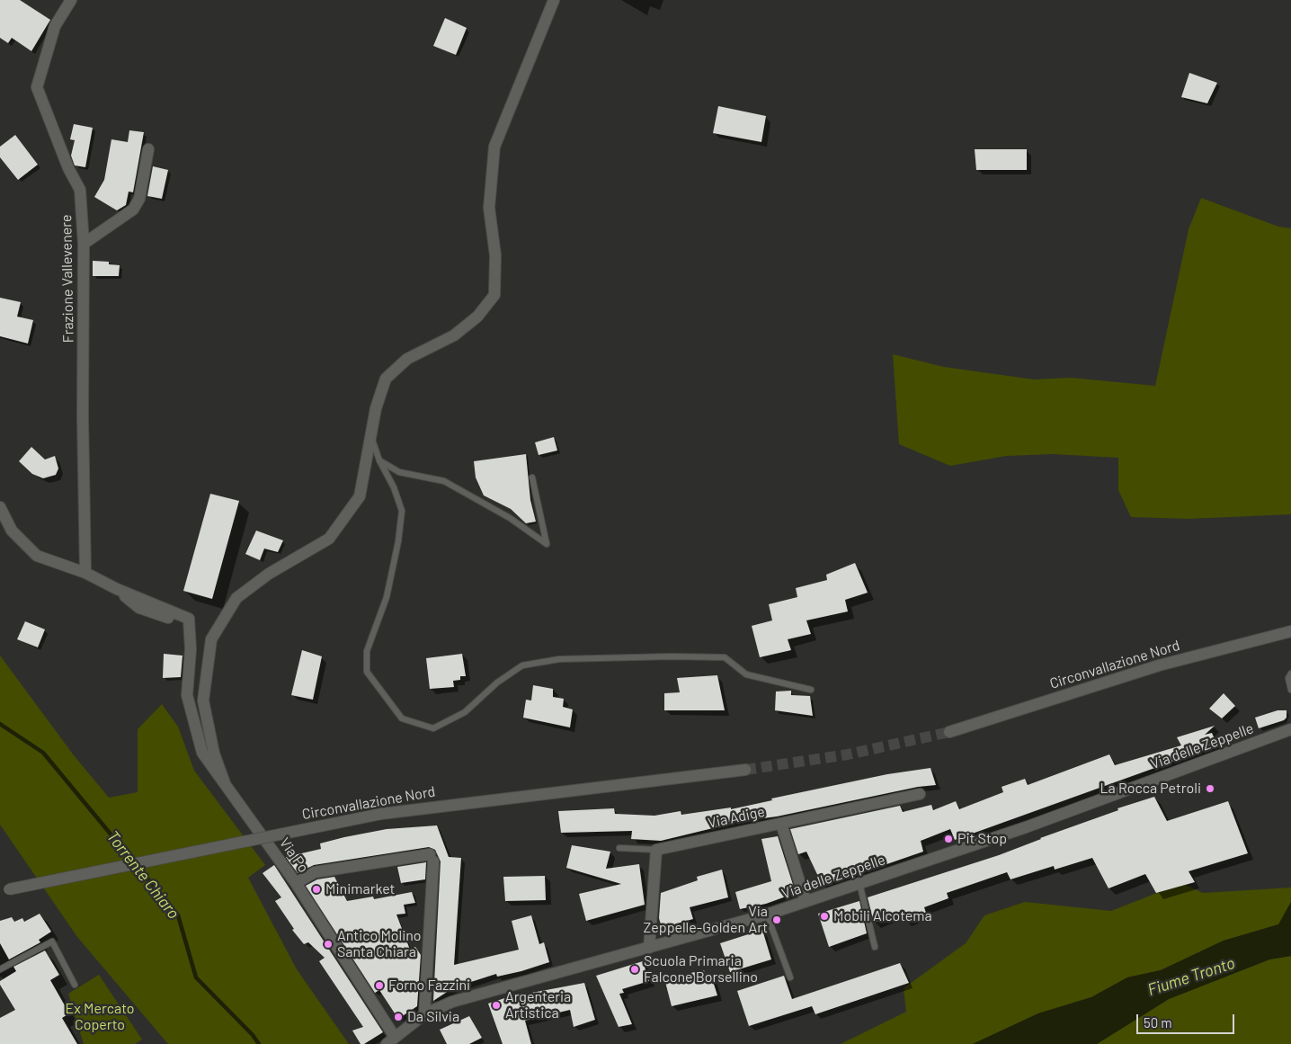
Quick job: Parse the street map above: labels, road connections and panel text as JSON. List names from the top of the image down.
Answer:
{
  "streets": {
    "street": [
      "Frazione Vallevenere",
      "Circonvallazione Nord",
      "Via delle Zeppelle",
      "Via Adige",
      "Via Po"
    ]
  },
  "crossings": [
    ["Via delle Zeppelle", "Via Po"]
  ],
  "water": ["Torrente Chiaro", "Fiume Tronto"],
  "parks": ["Ex Mercato Coperto"],
  "places": [
    "La Rocca Petroli",
    "Pit Stop",
    "Minimarket",
    "Mobili Alcotema",
    "Via Zeppelle-Golden Art",
    "Antico Molino Santa Chiara",
    "Scuola Primaria Falcone Borsellino",
    "Forno Fazzini",
    "Argenteria Artistica",
    "Da Silvia"
  ],
  "scale_bar": "50 m"
}
